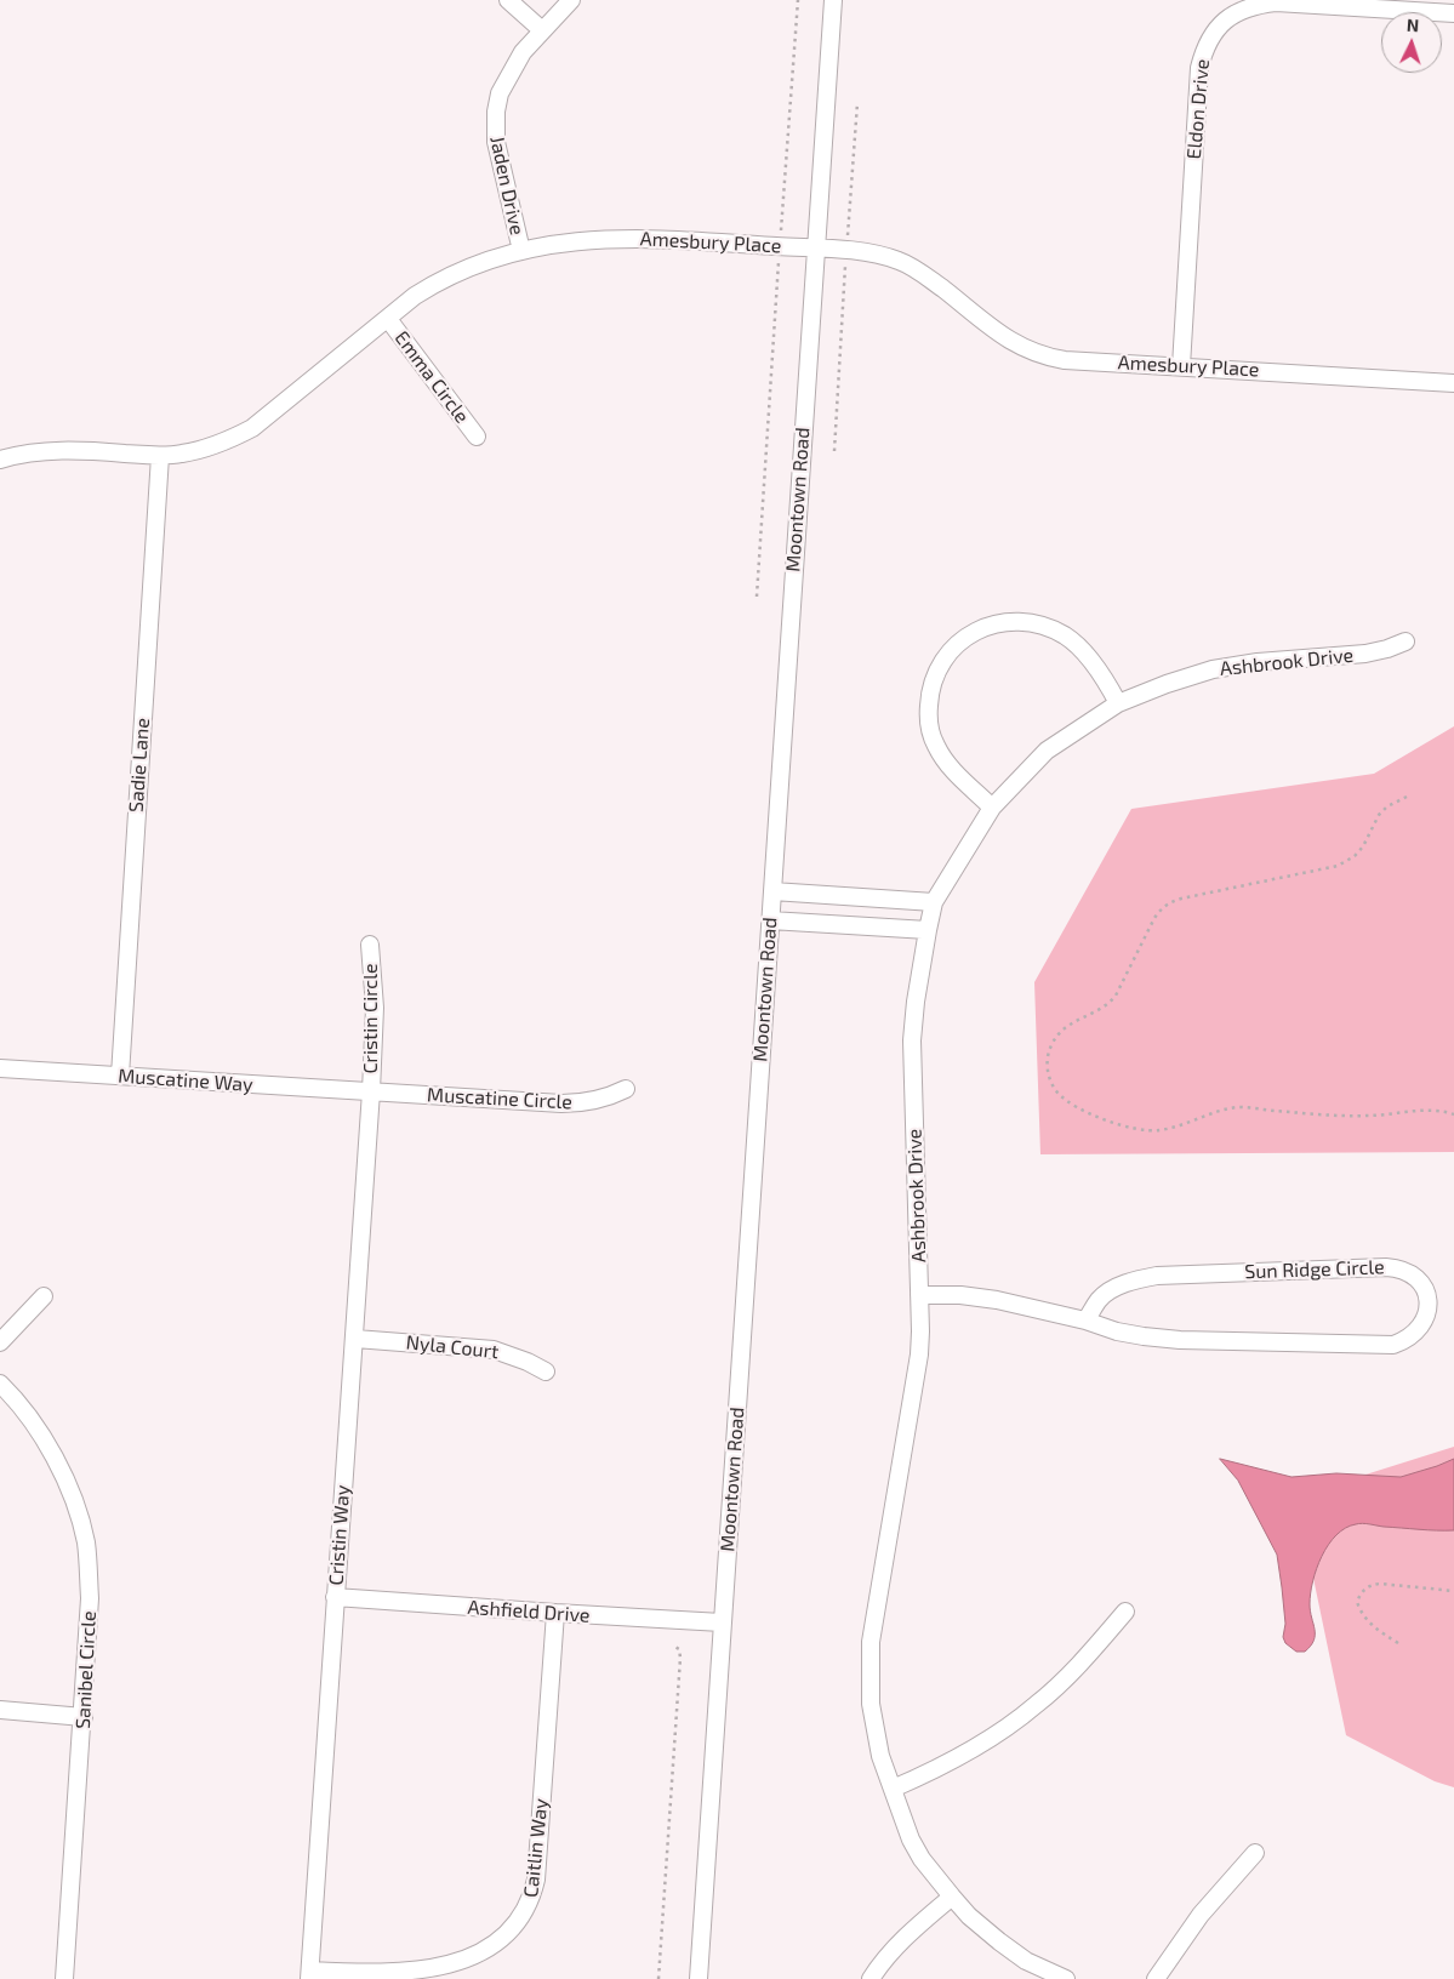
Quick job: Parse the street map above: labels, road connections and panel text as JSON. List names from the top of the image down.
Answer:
{
  "streets": {
    "street": [
      "Eldon Drive",
      "Jaden Drive",
      "Amesbury Place",
      "Emma Circle",
      "Moontown Road",
      "Ashbrook Drive",
      "Sadie Lane",
      "Cristin Circle",
      "Muscatine Way",
      "Muscatine Circle",
      "Sun Ridge Circle",
      "Nyla Court",
      "Cristin Way",
      "Ashfield Drive",
      "Sanibel Circle",
      "Caitlin Way"
    ]
  },
  "crossings": [
    ["Eldon Drive", "Amesbury Place"],
    ["Jaden Drive", "Amesbury Place"],
    ["Amesbury Place", "Emma Circle"],
    ["Amesbury Place", "Moontown Road"],
    ["Amesbury Place", "Sadie Lane"],
    ["Moontown Road", "Ashfield Drive"],
    ["Ashbrook Drive", "Sun Ridge Circle"],
    ["Sadie Lane", "Muscatine Way"],
    ["Cristin Circle", "Muscatine Way"],
    ["Cristin Circle", "Muscatine Circle"],
    ["Cristin Circle", "Cristin Way"],
    ["Muscatine Way", "Muscatine Circle"],
    ["Muscatine Way", "Cristin Way"],
    ["Muscatine Circle", "Cristin Way"],
    ["Nyla Court", "Cristin Way"],
    ["Cristin Way", "Ashfield Drive"],
    ["Cristin Way", "Caitlin Way"],
    ["Ashfield Drive", "Caitlin Way"]
  ],
  "north": "top"
}
